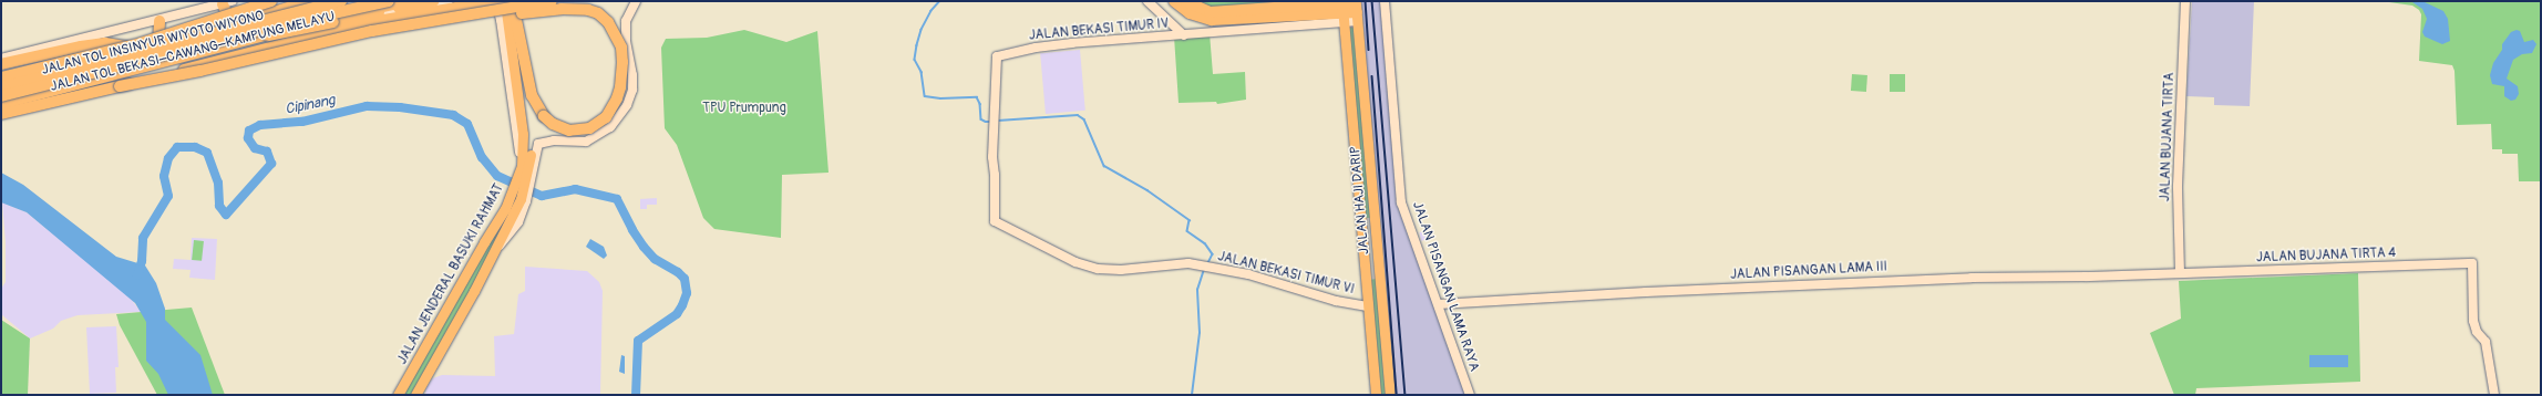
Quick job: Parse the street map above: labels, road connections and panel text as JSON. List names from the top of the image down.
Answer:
{
  "streets": {
    "highway": ["JALAN TOL INSINYUR WIYOTO WIYONO", "JALAN TOL BEKASI–CAWANG–KAMPUNG MELAYU"],
    "main road": ["JALAN HAJI DARIP", "JALAN JENDERAL BASUKI RAHMAT"],
    "street": [
      "JALAN BEKASI TIMUR IV",
      "JALAN BUJANA TIRTA",
      "JALAN BUJANA TIRTA 4",
      "JALAN PISANGAN LAMA III",
      "JALAN BEKASI TIMUR VI",
      "JALAN PISANGAN LAMA RAYA"
    ]
  },
  "crossings": [
    ["JALAN BEKASI TIMUR IV", "JALAN BEKASI TIMUR VI"],
    ["JALAN TOL BEKASI–CAWANG–KAMPUNG MELAYU", "JALAN JENDERAL BASUKI RAHMAT"],
    ["JALAN BUJANA TIRTA", "JALAN BUJANA TIRTA 4"],
    ["JALAN BUJANA TIRTA", "JALAN PISANGAN LAMA III"],
    ["JALAN HAJI DARIP", "JALAN BEKASI TIMUR VI"],
    ["JALAN BUJANA TIRTA 4", "JALAN PISANGAN LAMA III"],
    ["JALAN PISANGAN LAMA III", "JALAN PISANGAN LAMA RAYA"]
  ],
  "water": ["Cipinang"],
  "parks": ["TPU Prumpung"]
}
